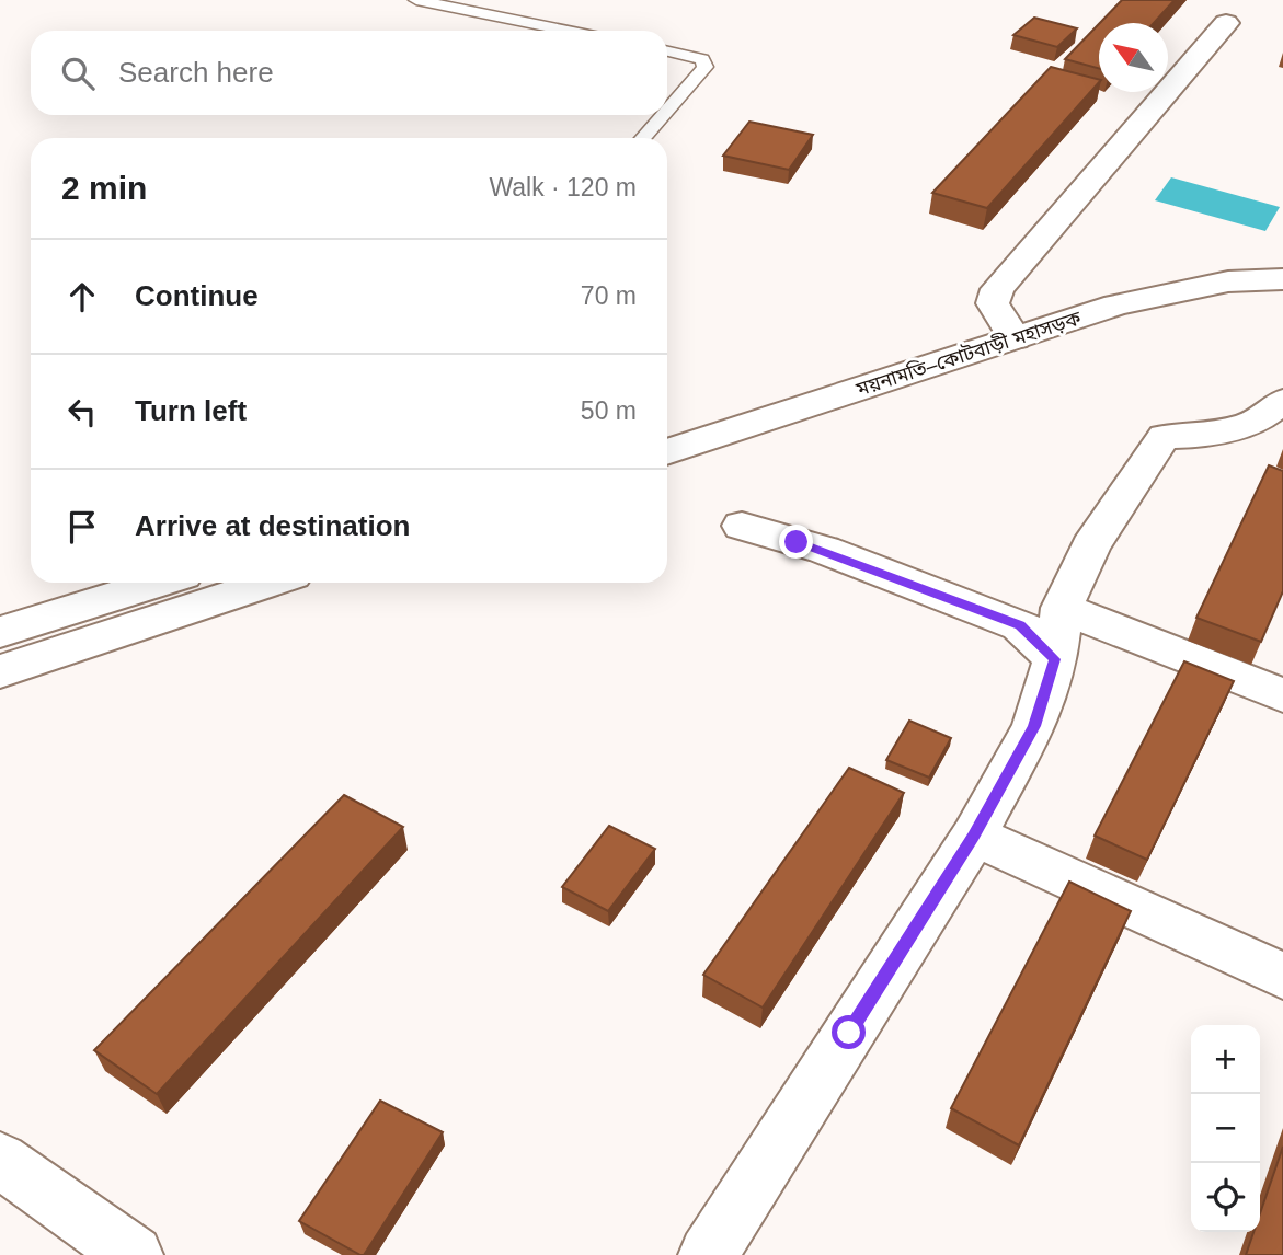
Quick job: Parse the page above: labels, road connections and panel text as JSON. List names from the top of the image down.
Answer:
{
  "streets": {
    "street": ["ময়নামতি–কোটবাড়ী মহাসড়ক"]
  },
  "north": "top left",
  "page": {
    "search": "Search here",
    "heading": ["2 min", "Walk · 120 m"],
    "list": [
      ["Continue", "70 m"],
      ["Turn left", "50 m"],
      "Arrive at destination"
    ],
    "map_buttons": ["+", "−"]
  }
}
